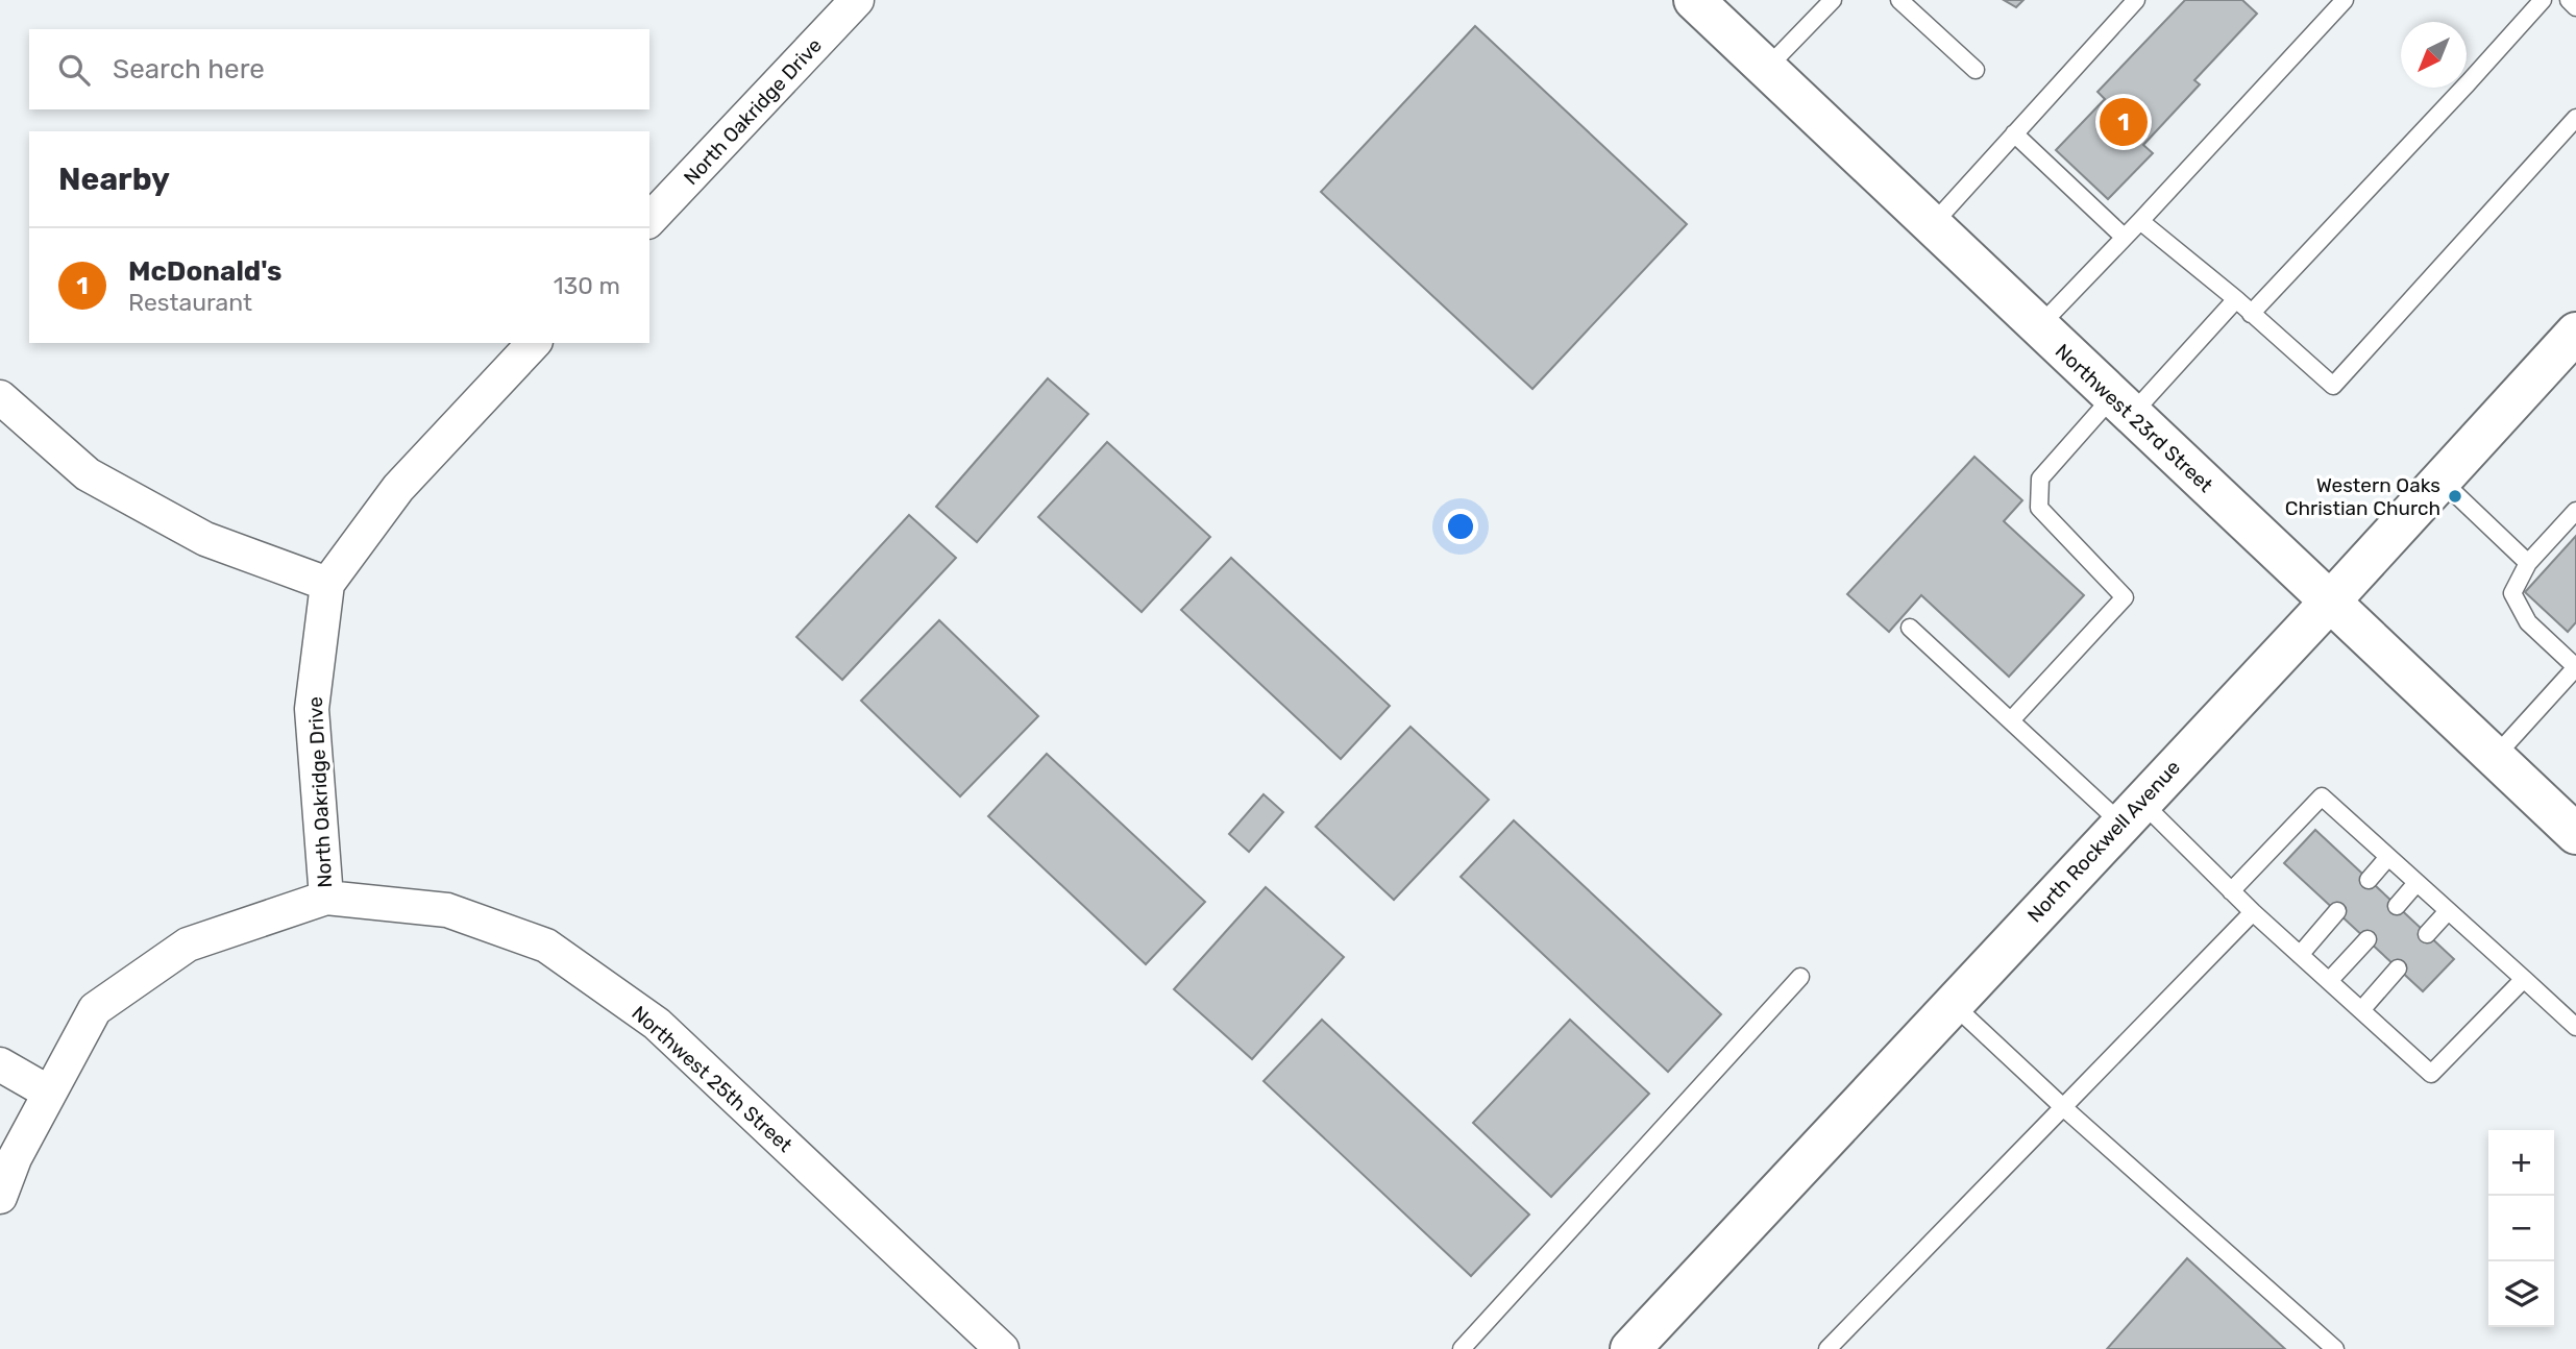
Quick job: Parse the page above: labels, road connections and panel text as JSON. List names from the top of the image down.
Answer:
{
  "streets": {
    "main road": ["Northwest 23rd Street", "North Rockwell Avenue"],
    "street": ["North Oakridge Drive", "Northwest 25th Street"]
  },
  "crossings": [
    ["North Oakridge Drive", "Northwest 25th Street"],
    ["Northwest 23rd Street", "North Rockwell Avenue"]
  ],
  "places": ["Western Oaks Christian Church"],
  "north": "bottom left",
  "page": {
    "search": "Search here",
    "pins": "1",
    "heading": "Nearby",
    "list": [
      {
        "mark": "1",
        "name": "McDonald's",
        "note": "Restaurant",
        "value": "130 m"
      }
    ],
    "map_buttons": ["+", "−"]
  }
}
